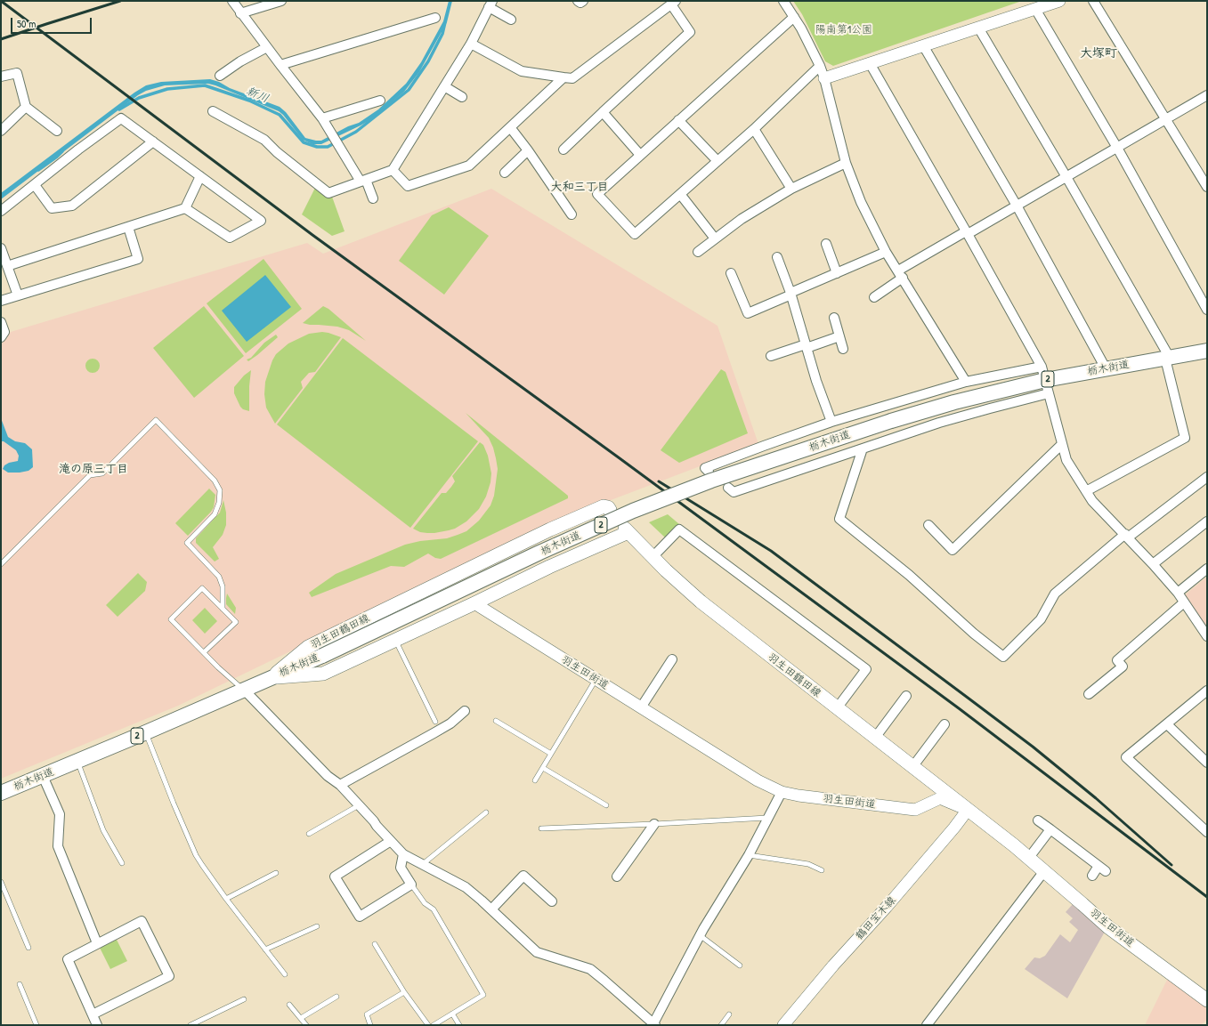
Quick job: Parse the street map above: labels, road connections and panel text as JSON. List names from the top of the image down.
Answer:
{
  "streets": {
    "main road": [
      "栃木街道",
      "2",
      "羽生田鶴田線",
      "羽生田街道"
    ],
    "street": ["鶴田宝木線"]
  },
  "crossings": [
    ["栃木街道", "羽生田鶴田線"],
    ["羽生田鶴田線", "羽生田街道"],
    ["羽生田鶴田線", "鶴田宝木線"],
    ["羽生田街道", "鶴田宝木線"]
  ],
  "districts": ["大塚町", "大和三丁目", "滝の原三丁目"],
  "water": ["新川"],
  "parks": ["陽南第1公園"],
  "scale_bar": "50 m"
}
